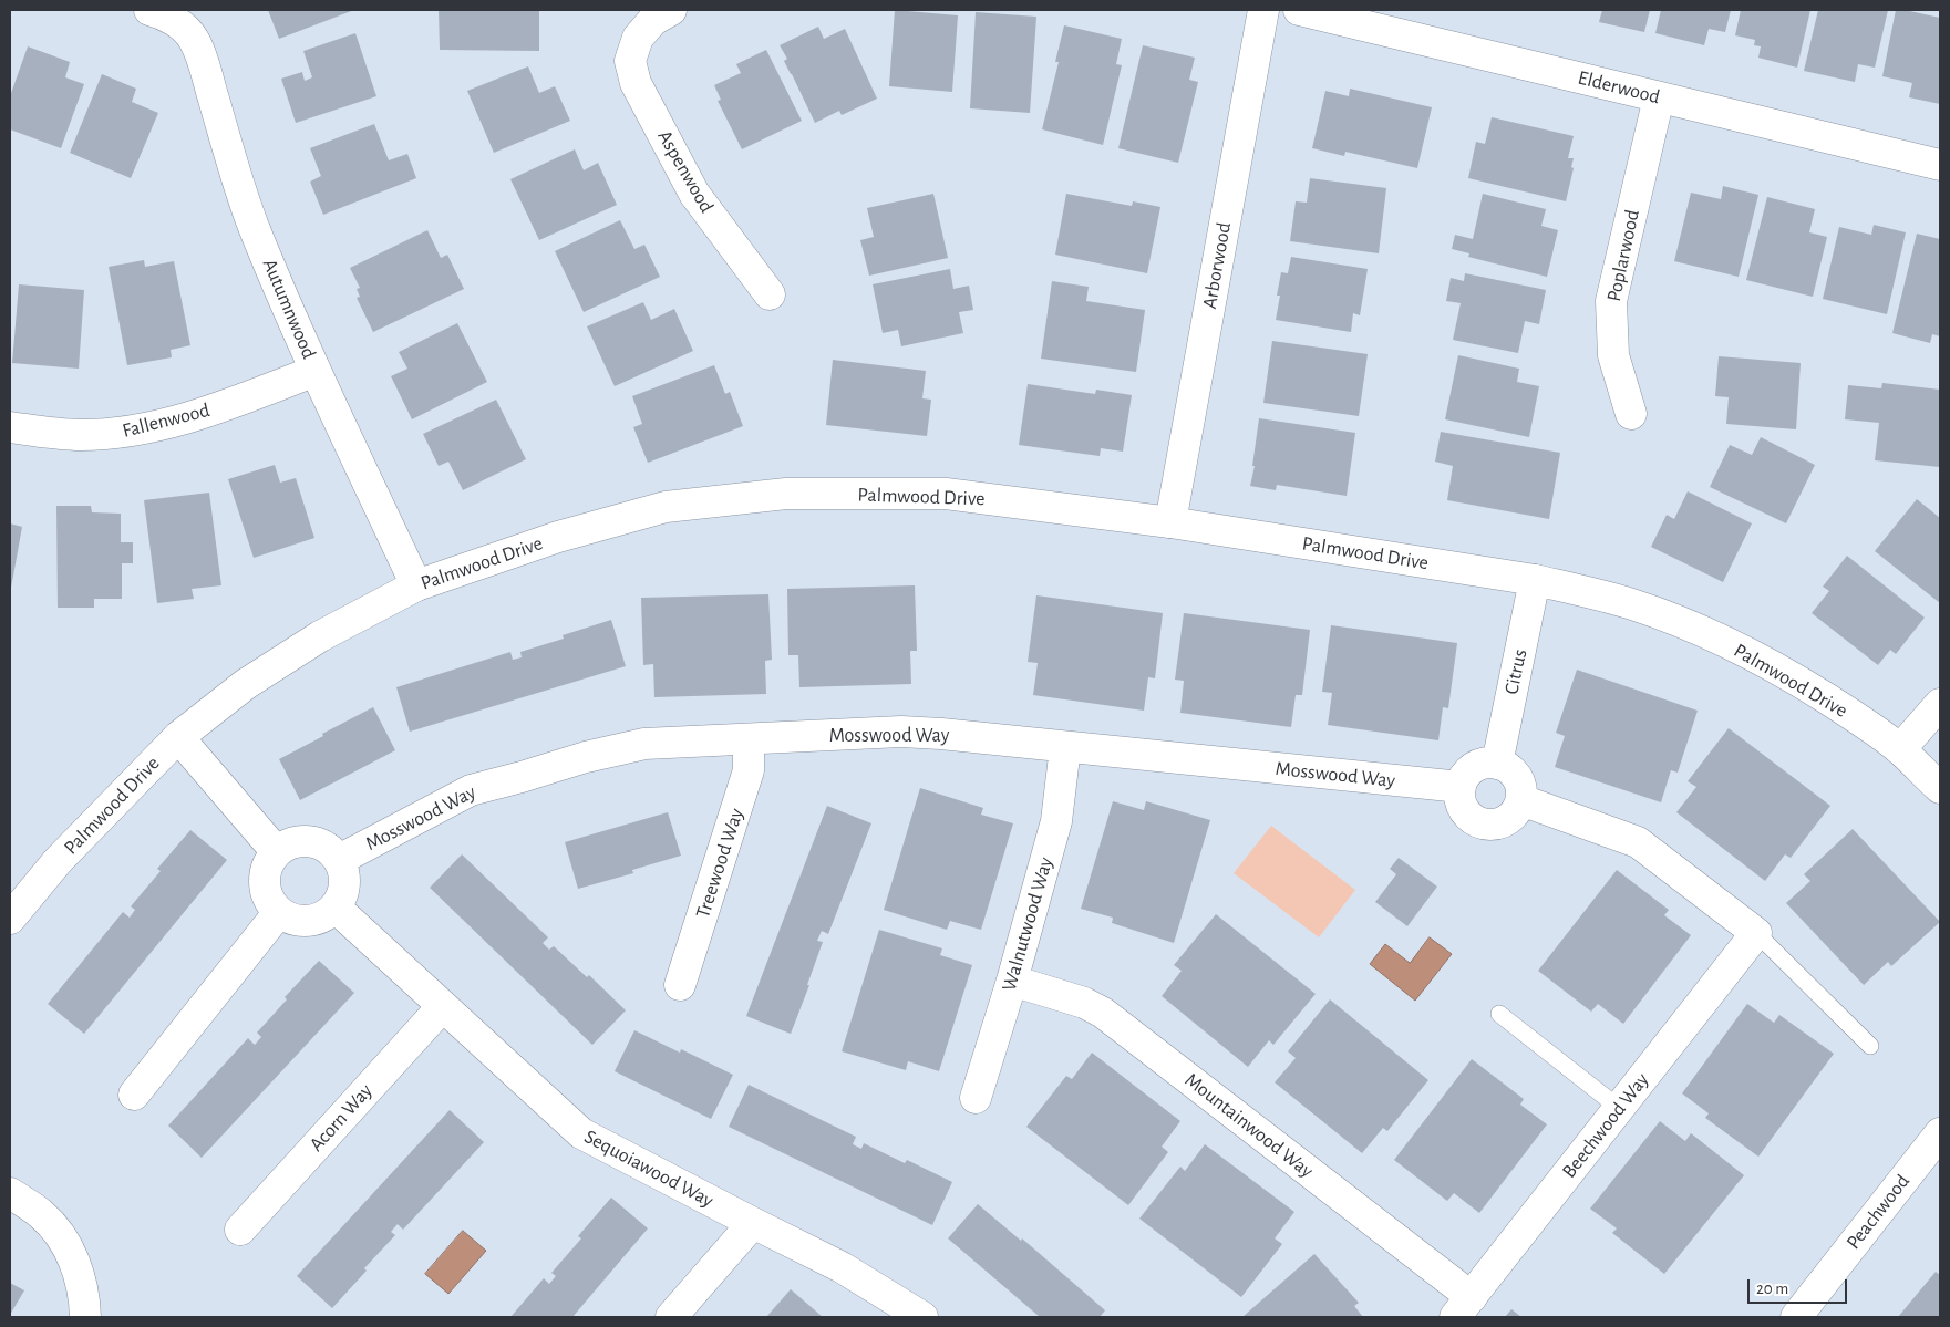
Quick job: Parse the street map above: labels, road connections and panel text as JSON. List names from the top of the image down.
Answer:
{
  "streets": {
    "street": [
      "Elderwood",
      "Aspenwood",
      "Poplarwood",
      "Arborwood",
      "Autumnwood",
      "Fallenwood",
      "Palmwood Drive",
      "Citrus",
      "Mosswood Way",
      "Treewood Way",
      "Walnutwood Way",
      "Acorn Way",
      "Mountainwood Way",
      "Beechwood Way",
      "Sequoiawood Way",
      "Peachwood"
    ]
  },
  "crossings": [
    ["Elderwood", "Poplarwood"],
    ["Arborwood", "Palmwood Drive"],
    ["Autumnwood", "Fallenwood"],
    ["Autumnwood", "Palmwood Drive"],
    ["Palmwood Drive", "Citrus"],
    ["Citrus", "Mosswood Way"],
    ["Mosswood Way", "Treewood Way"],
    ["Mosswood Way", "Walnutwood Way"],
    ["Mosswood Way", "Sequoiawood Way"],
    ["Walnutwood Way", "Mountainwood Way"],
    ["Acorn Way", "Sequoiawood Way"],
    ["Mountainwood Way", "Beechwood Way"]
  ],
  "scale_bar": "20 m"
}
